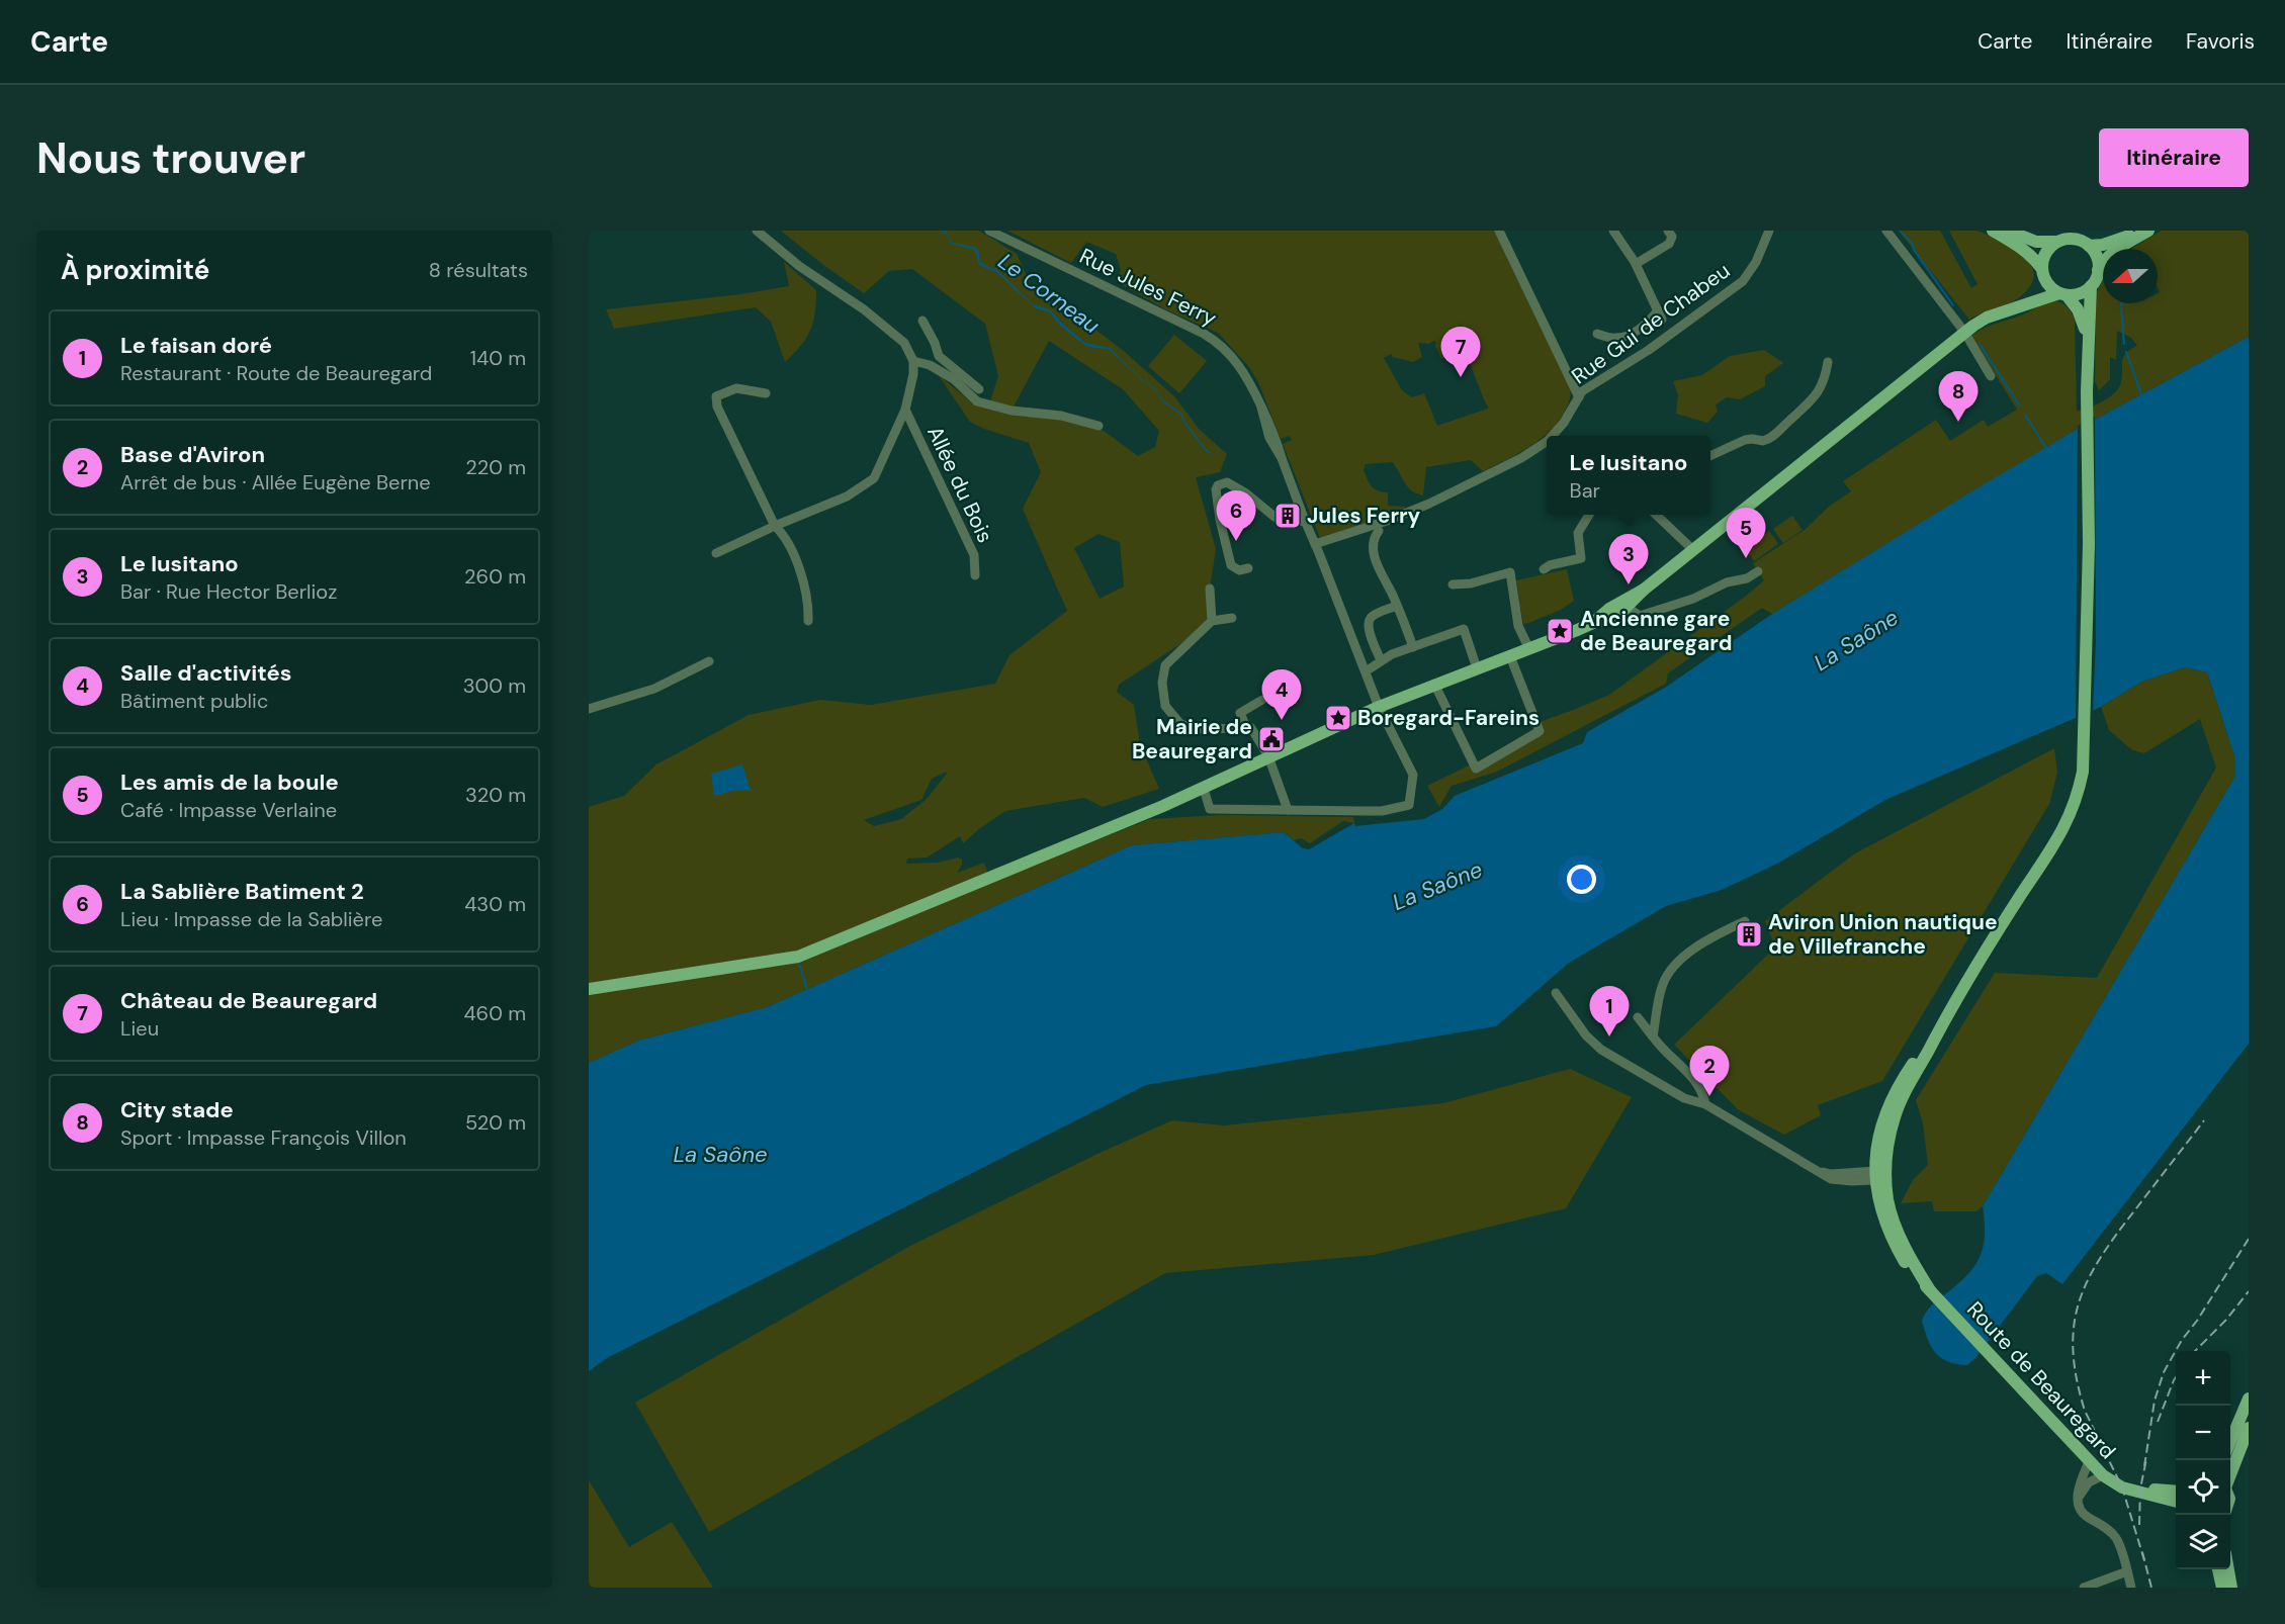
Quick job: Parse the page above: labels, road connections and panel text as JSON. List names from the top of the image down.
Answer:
{
  "streets": {
    "main road": ["Route de Beauregard"],
    "street": ["Rue Jules Ferry", "Rue Gui de Chabeu", "Allée du Bois"]
  },
  "crossings": [
    ["Rue Jules Ferry", "Rue Gui de Chabeu"]
  ],
  "water": ["Le Corneau", "La Saône"],
  "places": {
    "building": ["Jules Ferry", "Aviron Union nautique de Villefranche"],
    "place": ["Ancienne gare de Beauregard", "Boregard-Fareins"],
    "public building": ["Mairie de Beauregard"]
  },
  "north": "left",
  "page": {
    "header": "Carte",
    "nav": ["Carte", "Itinéraire", "Favoris"],
    "buttons": "Itinéraire",
    "title": "Nous trouver",
    "heading": ["À proximité", "8 résultats"],
    "list": [
      {
        "mark": "1",
        "name": "Le faisan doré",
        "note": "Restaurant · Route de Beauregard",
        "value": "140 m"
      },
      {
        "mark": "2",
        "name": "Base d'Aviron",
        "note": "Arrêt de bus · Allée Eugène Berne",
        "value": "220 m"
      },
      {
        "mark": "3",
        "name": "Le lusitano",
        "note": "Bar · Rue Hector Berlioz",
        "value": "260 m"
      },
      {
        "mark": "4",
        "name": "Salle d'activités",
        "note": "Bâtiment public",
        "value": "300 m"
      },
      {
        "mark": "5",
        "name": "Les amis de la boule",
        "note": "Café · Impasse Verlaine",
        "value": "320 m"
      },
      {
        "mark": "6",
        "name": "La Sablière Batiment 2",
        "note": "Lieu · Impasse de la Sablière",
        "value": "430 m"
      },
      {
        "mark": "7",
        "name": "Château de Beauregard",
        "note": "Lieu",
        "value": "460 m"
      },
      {
        "mark": "8",
        "name": "City stade",
        "note": "Sport · Impasse François Villon",
        "value": "520 m"
      }
    ],
    "pins": [
      "7",
      "8",
      "6",
      "5",
      "3",
      "4",
      "1",
      "2"
    ],
    "popup": ["Le lusitano", "Bar"],
    "map_buttons": ["+", "−"]
  }
}
